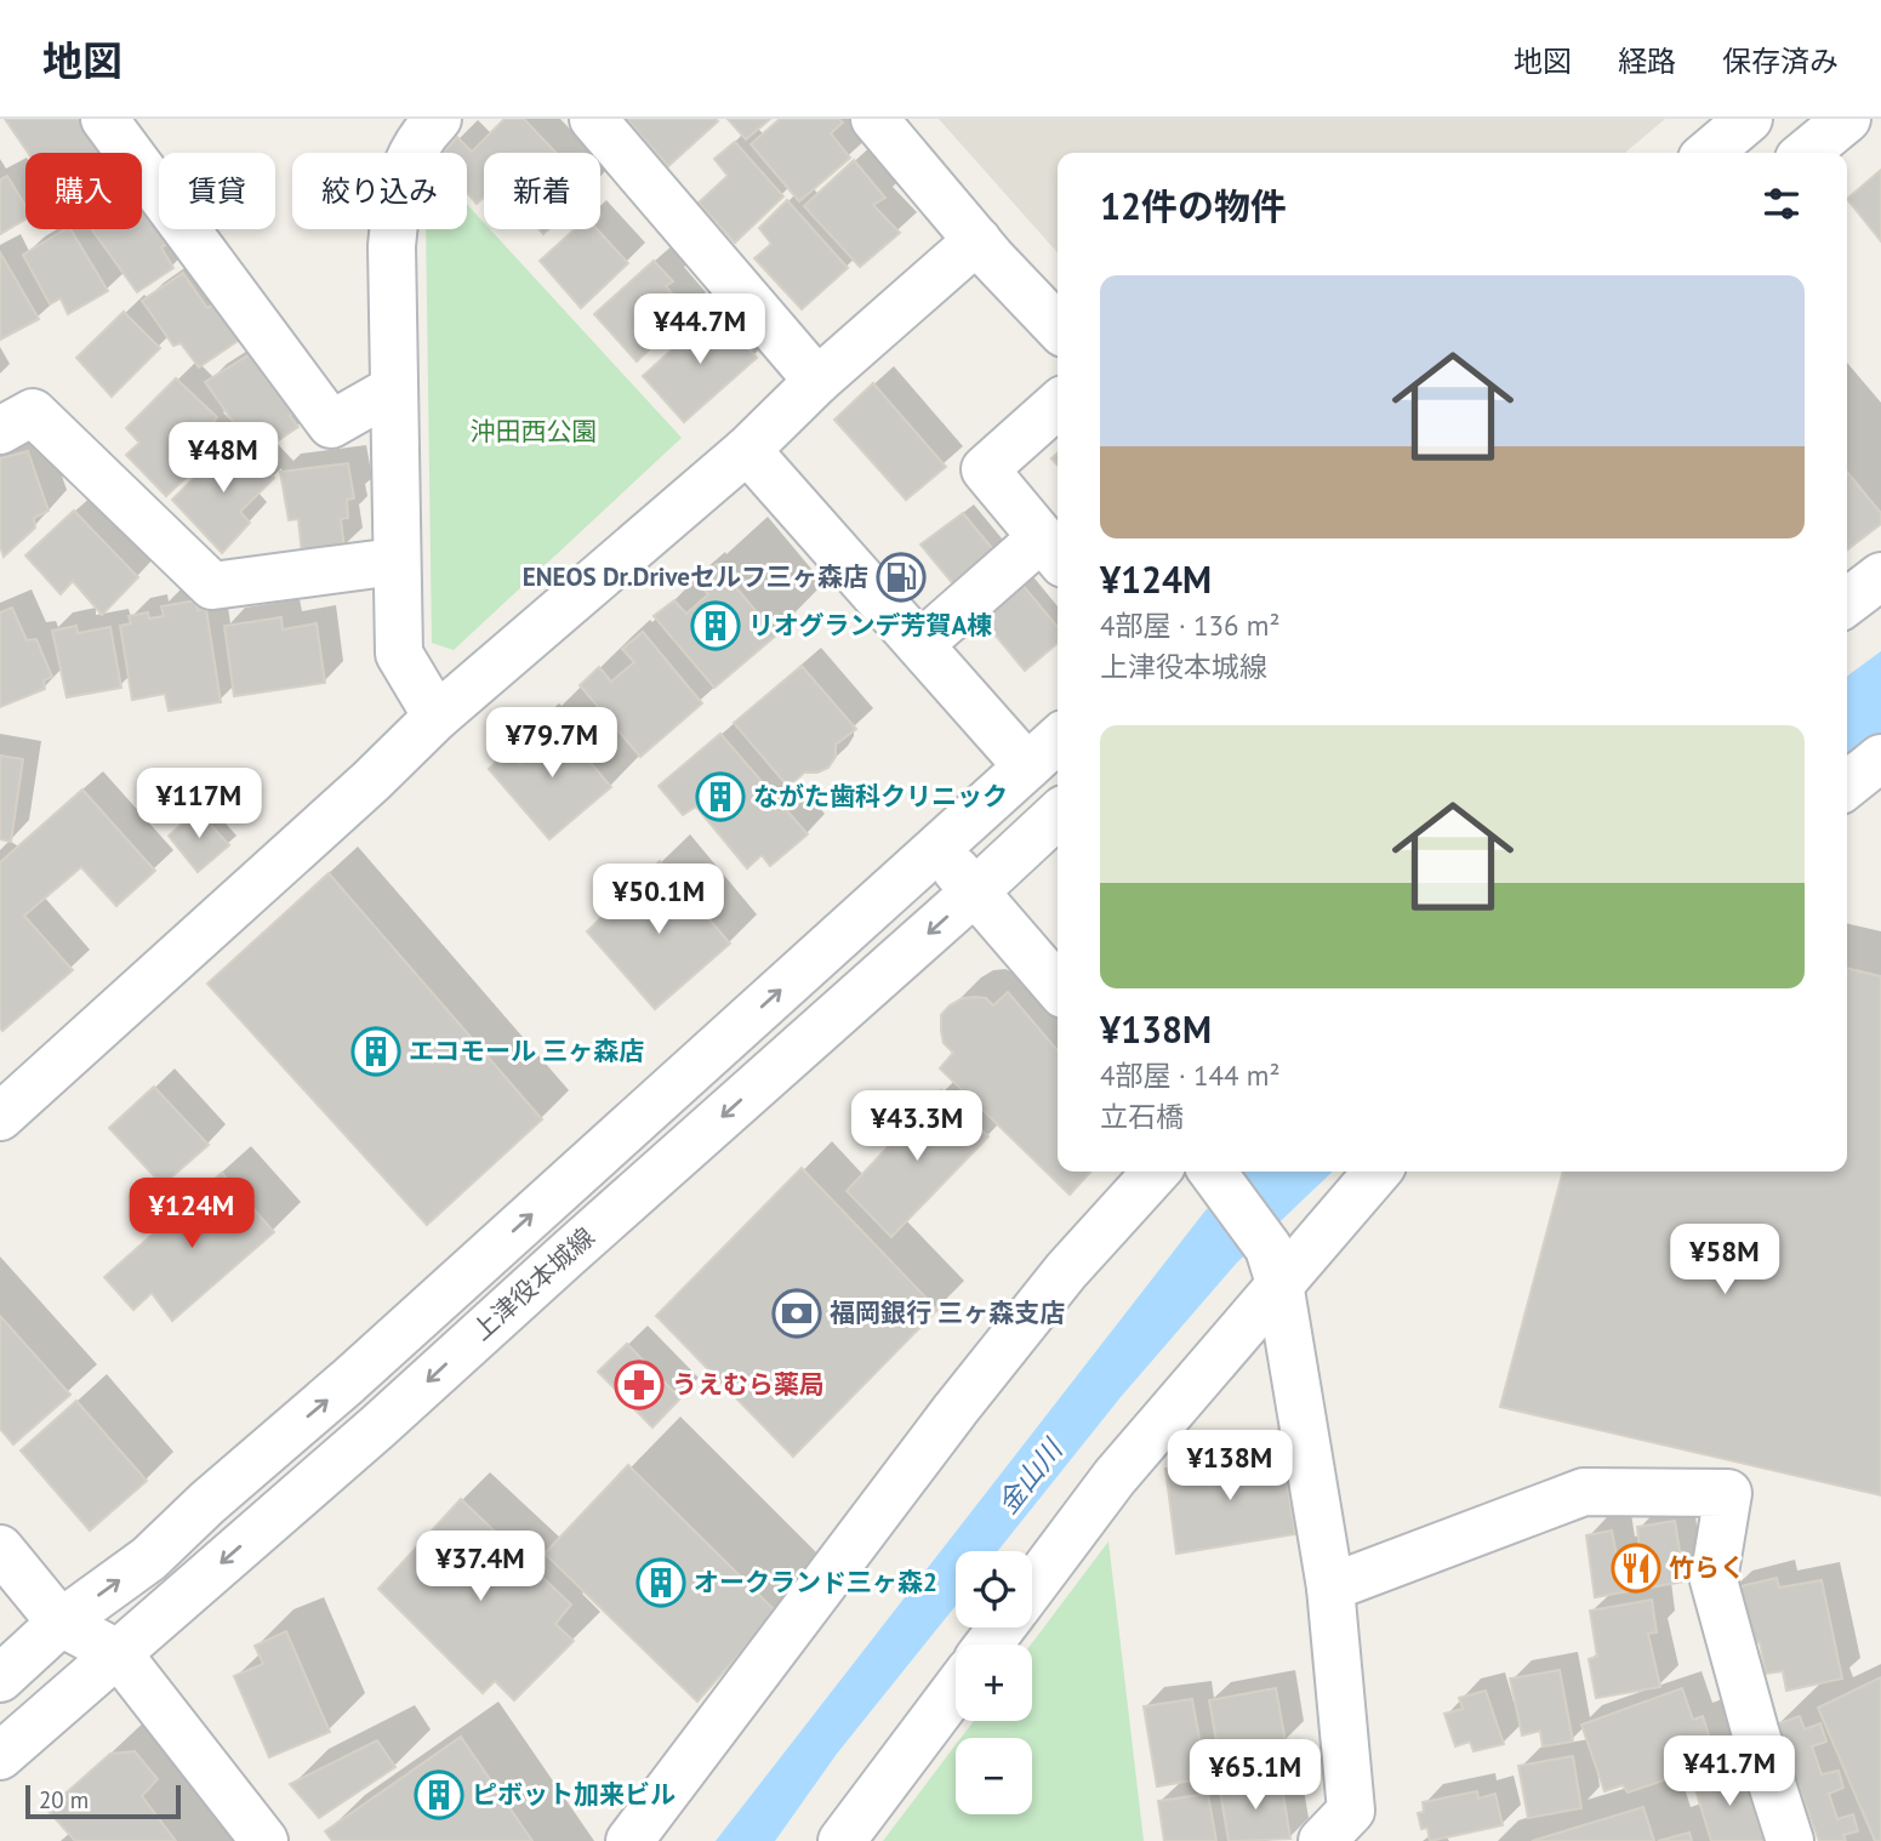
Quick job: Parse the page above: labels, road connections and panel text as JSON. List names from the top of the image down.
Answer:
{
  "streets": {
    "street": ["上津役本城線"]
  },
  "water": ["金山川"],
  "parks": ["沖田西公園"],
  "places": {
    "fuel station": ["ENEOS Dr.Driveセルフ三ヶ森店"],
    "building": [
      "リオグランデ芳賀A棟",
      "ながた歯科クリニック",
      "エコモール 三ヶ森店",
      "オークランド三ヶ森2",
      "ピボット加来ビル"
    ],
    "bank": ["福岡銀行 三ヶ森支店"],
    "pharmacy": ["うえむら薬局"],
    "restaurant": ["竹らく"]
  },
  "scale_bar": "20 m",
  "page": {
    "header": "地図",
    "nav": ["地図", "経路", "保存済み"],
    "chip": [
      "購入",
      "賃貸",
      "絞り込み",
      "新着"
    ],
    "heading": "12件の物件",
    "list": [
      {
        "name": "¥124M",
        "note": "4部屋 · 136 m² · 上津役本城線"
      },
      {
        "name": "¥138M",
        "note": "4部屋 · 144 m² · 立石橋"
      }
    ],
    "price": [
      "¥44.7M",
      "¥48M",
      "¥79.7M",
      "¥117M",
      "¥50.1M",
      "¥43.3M",
      "¥124M",
      "¥58M",
      "¥138M",
      "¥37.4M",
      "¥41.7M",
      "¥65.1M"
    ],
    "map_buttons": ["+", "−"],
    "scale": "20 m"
  }
}
